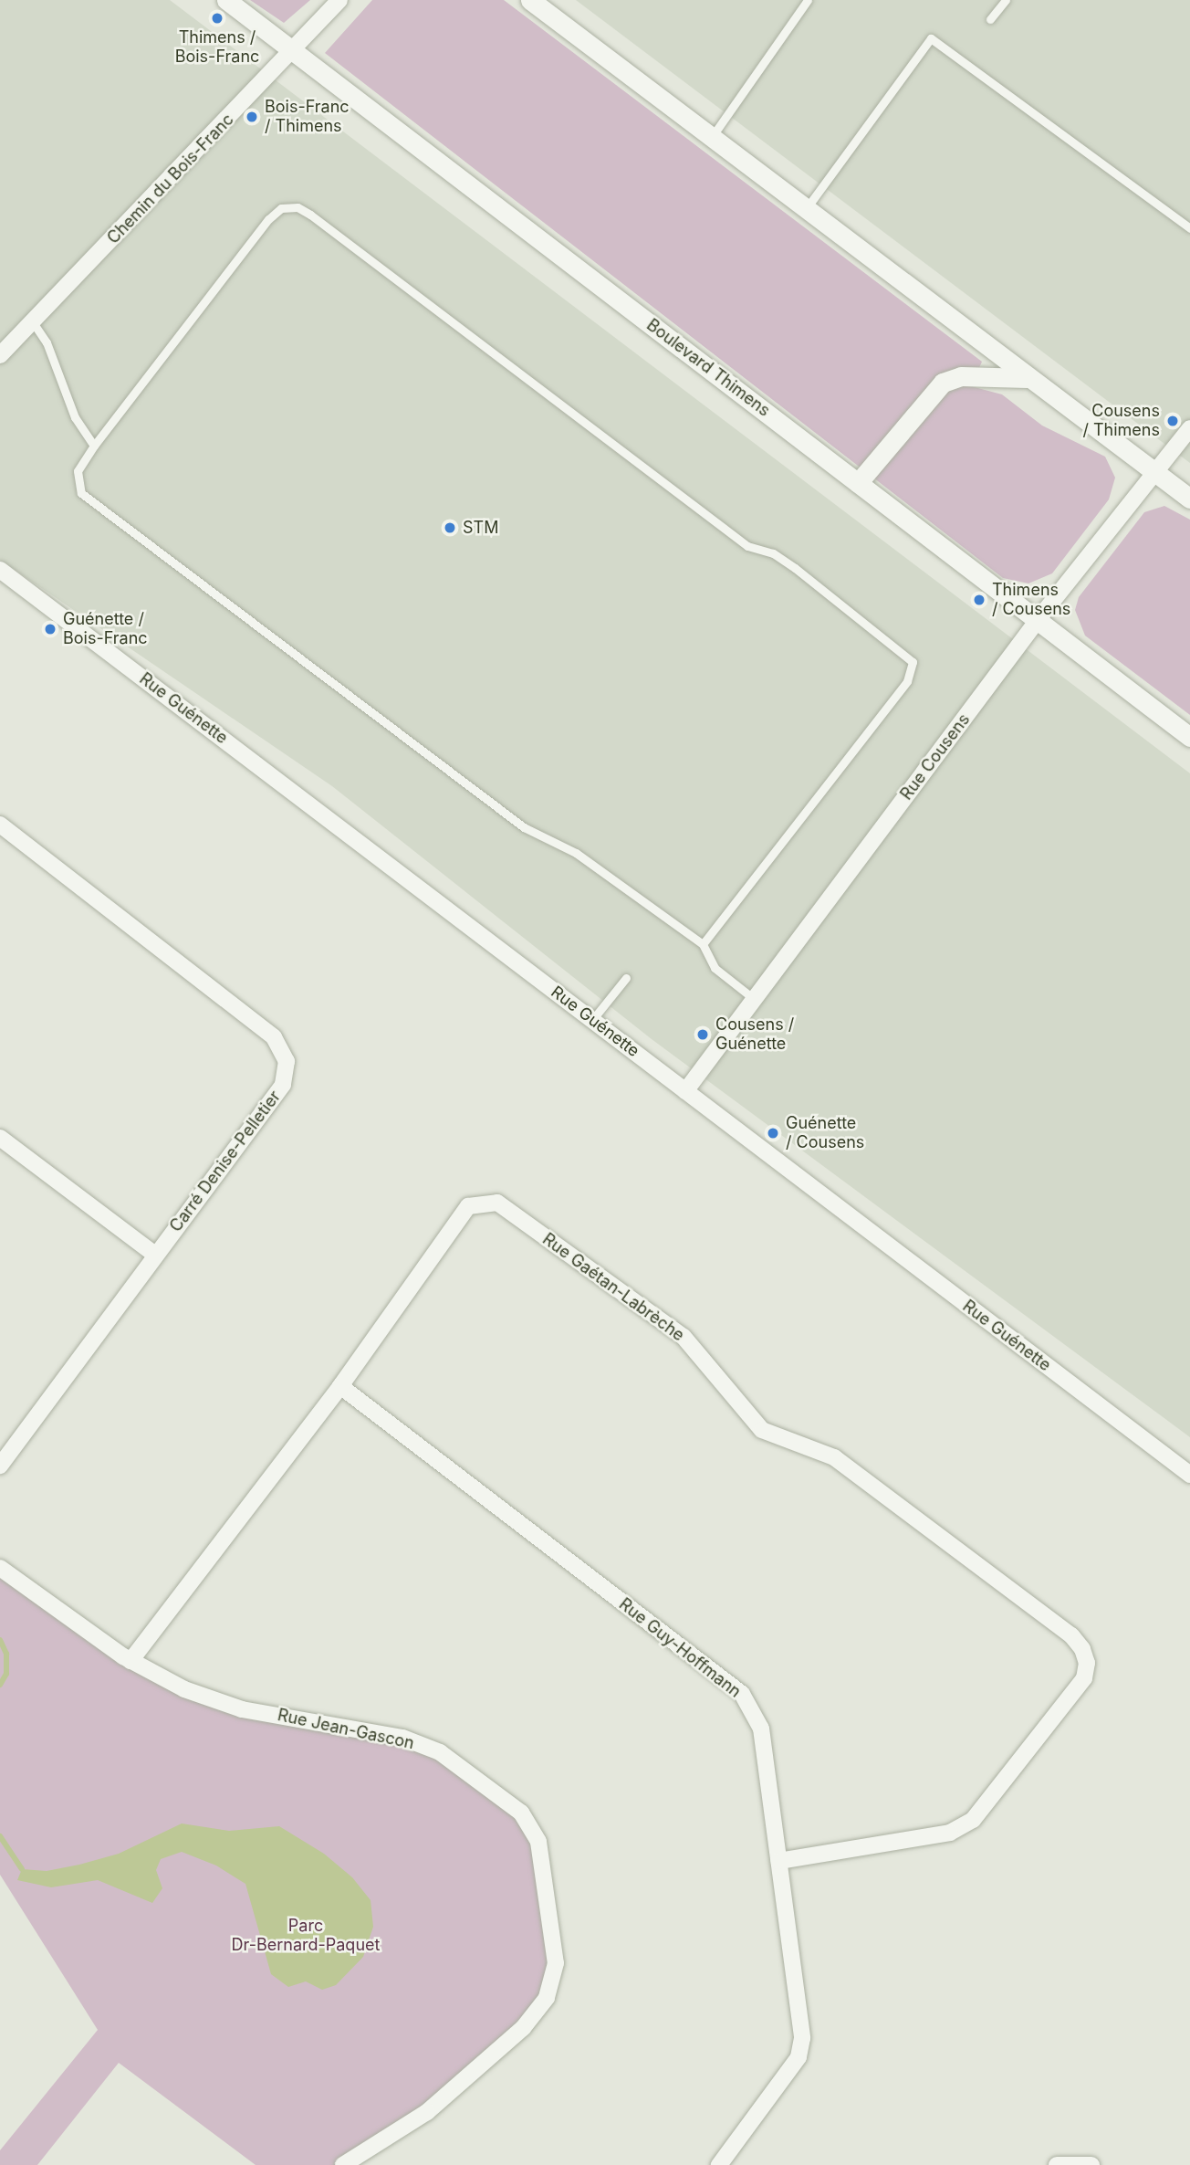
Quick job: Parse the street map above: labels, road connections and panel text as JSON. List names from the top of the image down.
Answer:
{
  "streets": {
    "street": [
      "Chemin du Bois-Franc",
      "Boulevard Thimens",
      "Rue Guénette",
      "Rue Cousens",
      "Carré Denise-Pelletier",
      "Rue Gaétan-Labrèche",
      "Rue Guy-Hoffmann",
      "Rue Jean-Gascon"
    ]
  },
  "crossings": [
    ["Chemin du Bois-Franc", "Boulevard Thimens"],
    ["Boulevard Thimens", "Rue Cousens"],
    ["Rue Guénette", "Rue Cousens"],
    ["Rue Gaétan-Labrèche", "Rue Guy-Hoffmann"],
    ["Rue Gaétan-Labrèche", "Rue Jean-Gascon"]
  ],
  "parks": ["Parc Dr-Bernard-Paquet"],
  "places": [
    "Thimens / Bois-Franc",
    "Bois-Franc / Thimens",
    "Cousens / Thimens",
    "STM",
    "Thimens / Cousens",
    "Guénette / Bois-Franc",
    "Cousens / Guénette",
    "Guénette / Cousens"
  ]
}
